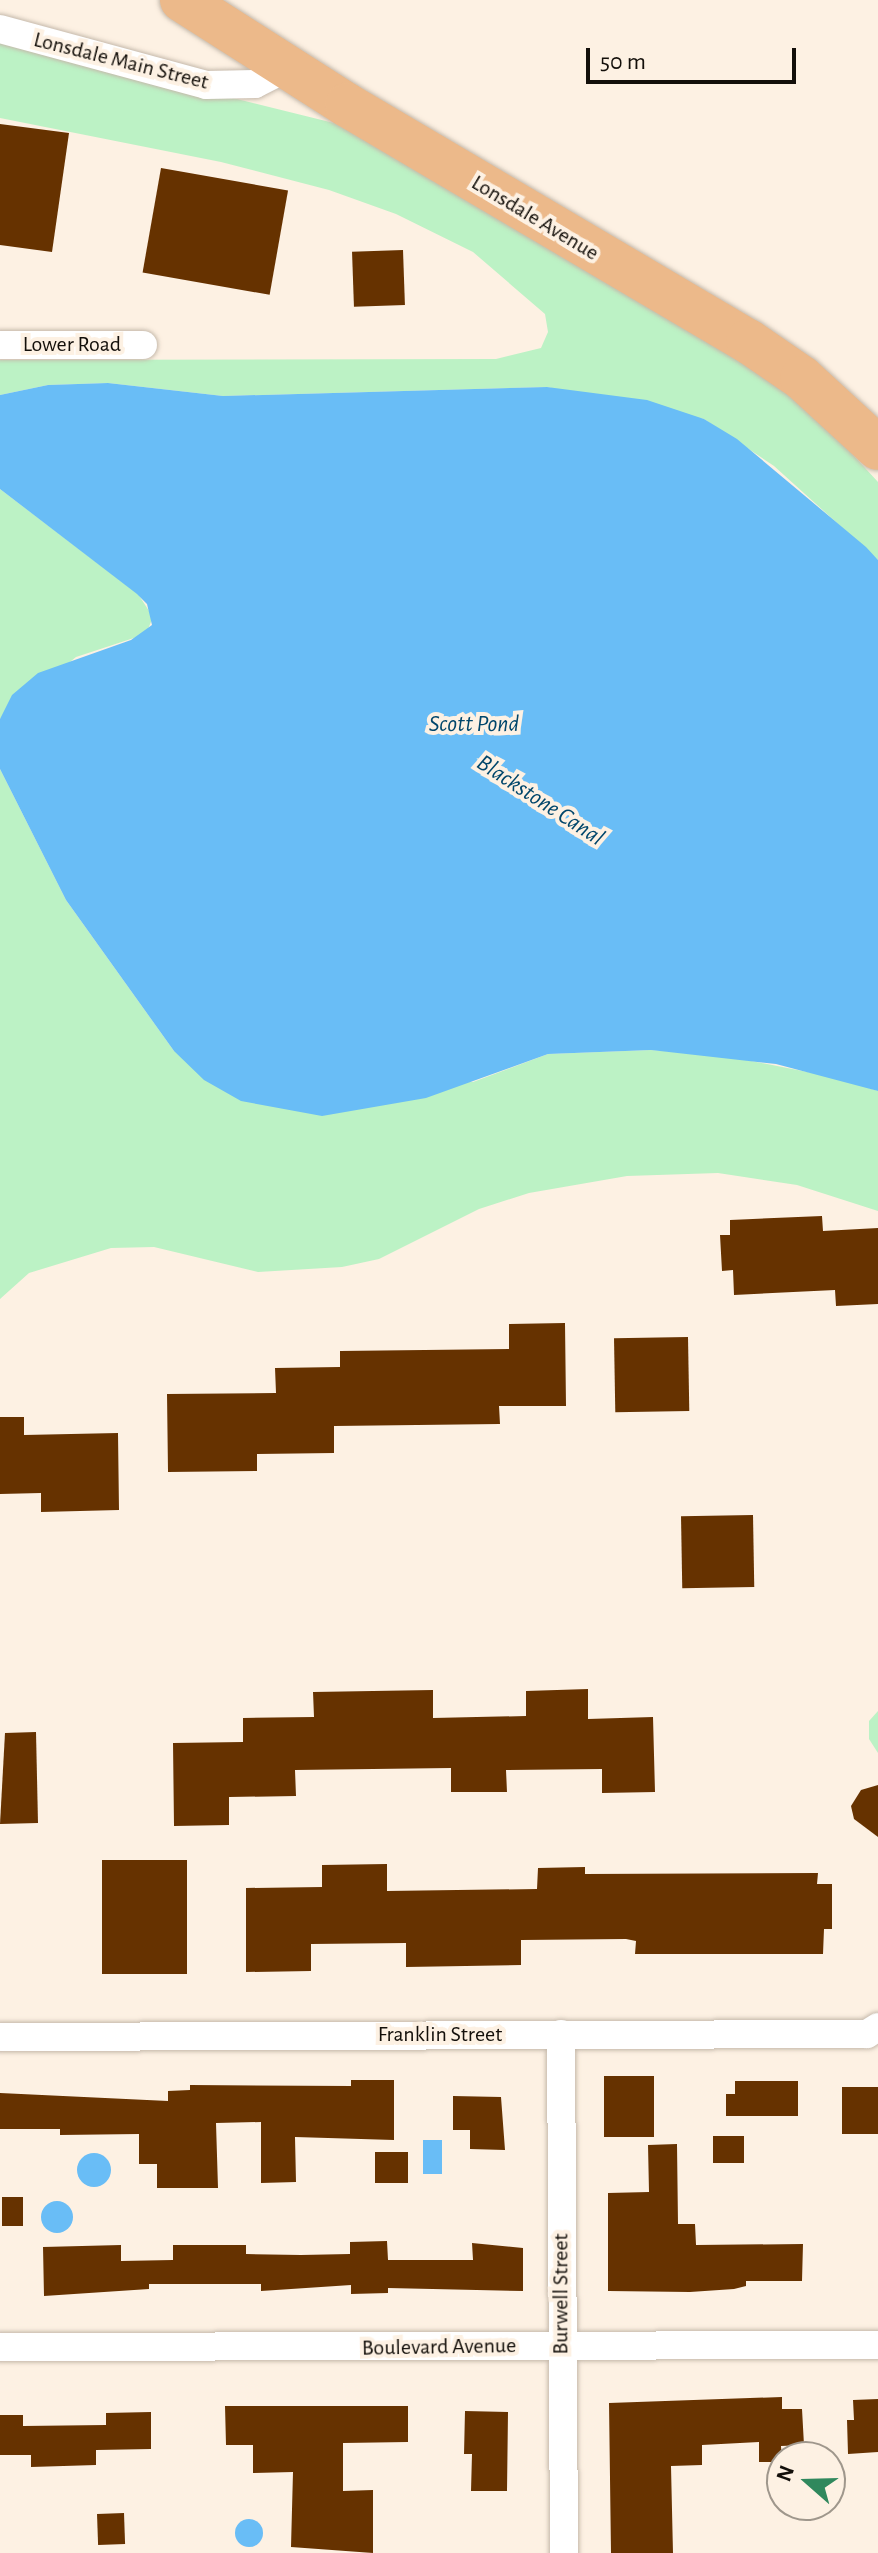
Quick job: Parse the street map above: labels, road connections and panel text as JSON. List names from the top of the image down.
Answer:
{
  "streets": {
    "main road": ["Lonsdale Avenue"],
    "street": [
      "Lonsdale Main Street",
      "Lower Road",
      "Franklin Street",
      "Burwell Street",
      "Boulevard Avenue"
    ]
  },
  "crossings": [
    ["Lonsdale Main Street", "Lonsdale Avenue"],
    ["Franklin Street", "Burwell Street"],
    ["Burwell Street", "Boulevard Avenue"]
  ],
  "water": ["Scott Pond", "Blackstone Canal"],
  "scale_bar": "50 m",
  "north": "left"
}
